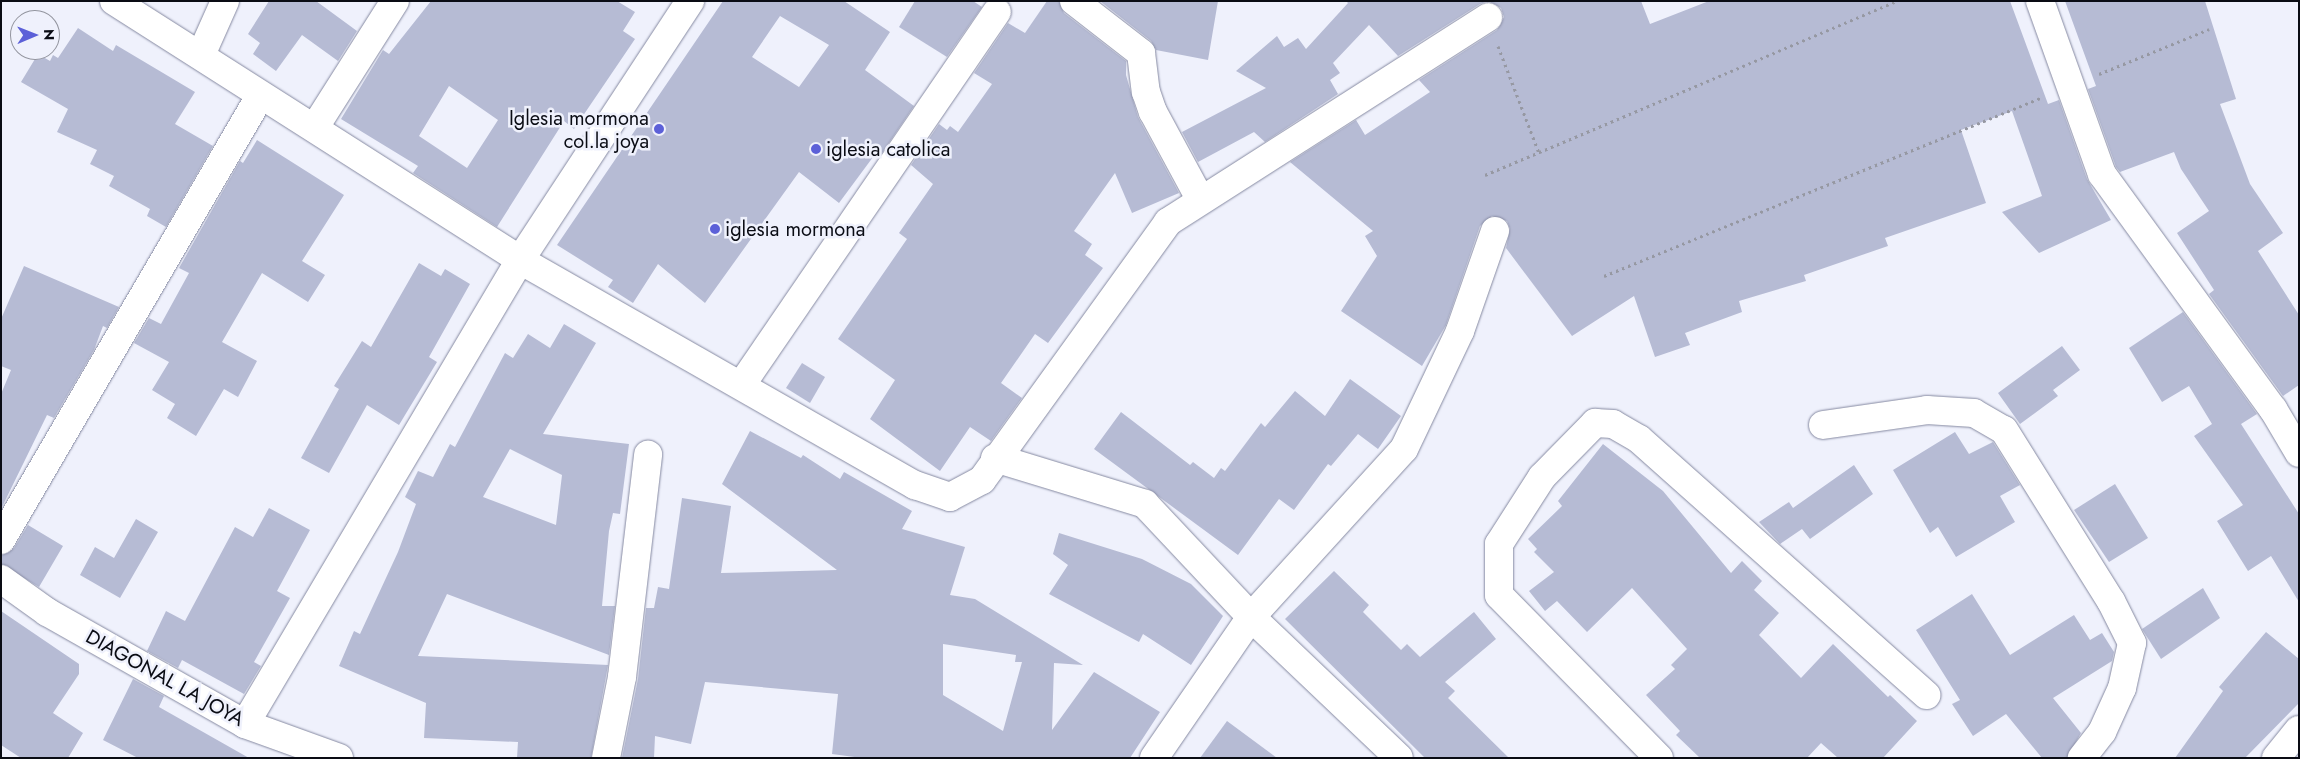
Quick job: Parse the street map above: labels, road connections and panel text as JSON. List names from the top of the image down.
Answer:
{
  "streets": {
    "street": ["DIAGONAL LA JOYA"]
  },
  "places": ["Iglesia mormona col.la joya", "iglesia catolica", "iglesia mormona"],
  "north": "right"
}
